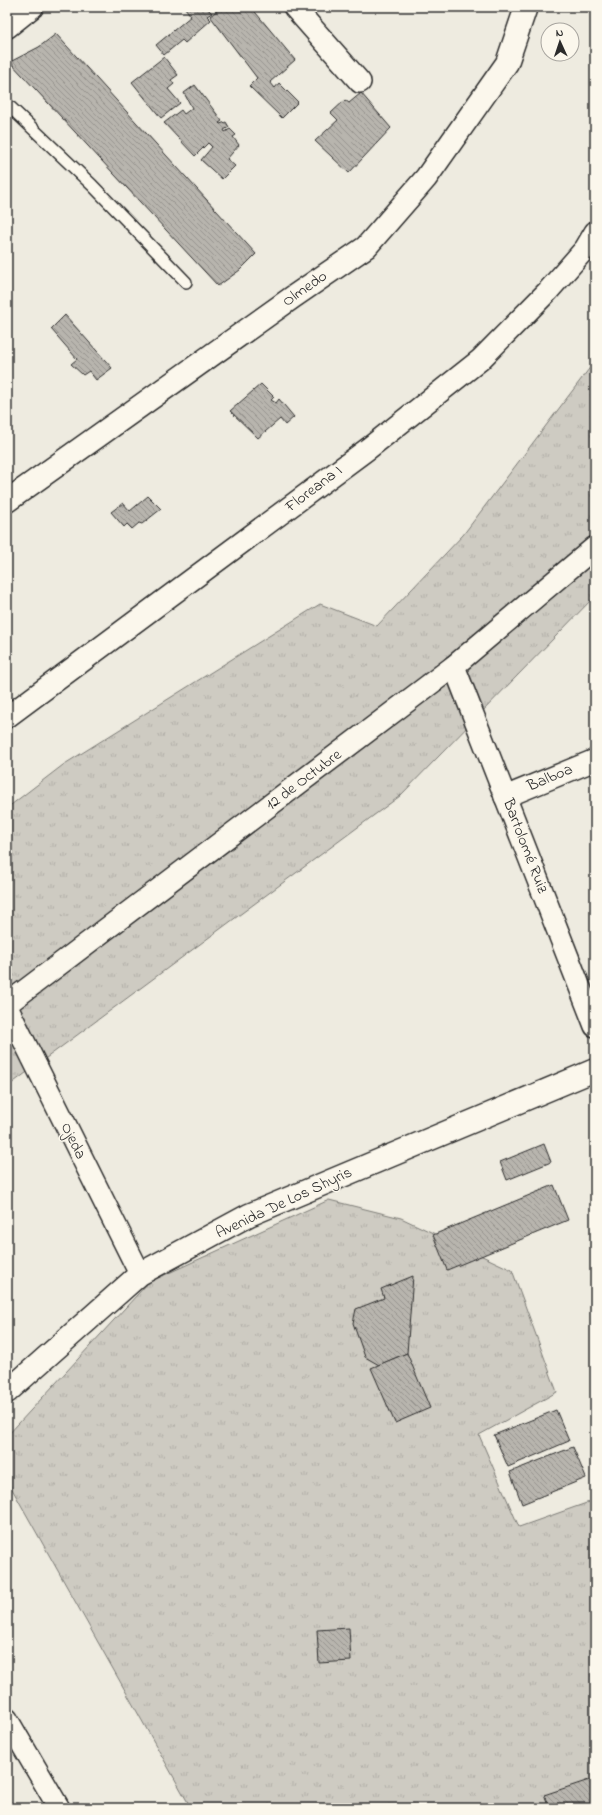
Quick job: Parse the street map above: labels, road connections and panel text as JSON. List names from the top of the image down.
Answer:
{
  "streets": {
    "street": [
      "Olmedo",
      "Floreana I",
      "Balboa",
      "12 de Octubre",
      "Bartolomé Ruiz",
      "Ojeda",
      "Avenida De Los Shyris"
    ]
  },
  "crossings": [
    ["Balboa", "Bartolomé Ruiz"],
    ["12 de Octubre", "Bartolomé Ruiz"],
    ["12 de Octubre", "Ojeda"],
    ["Ojeda", "Avenida De Los Shyris"]
  ],
  "north": "top"
}
